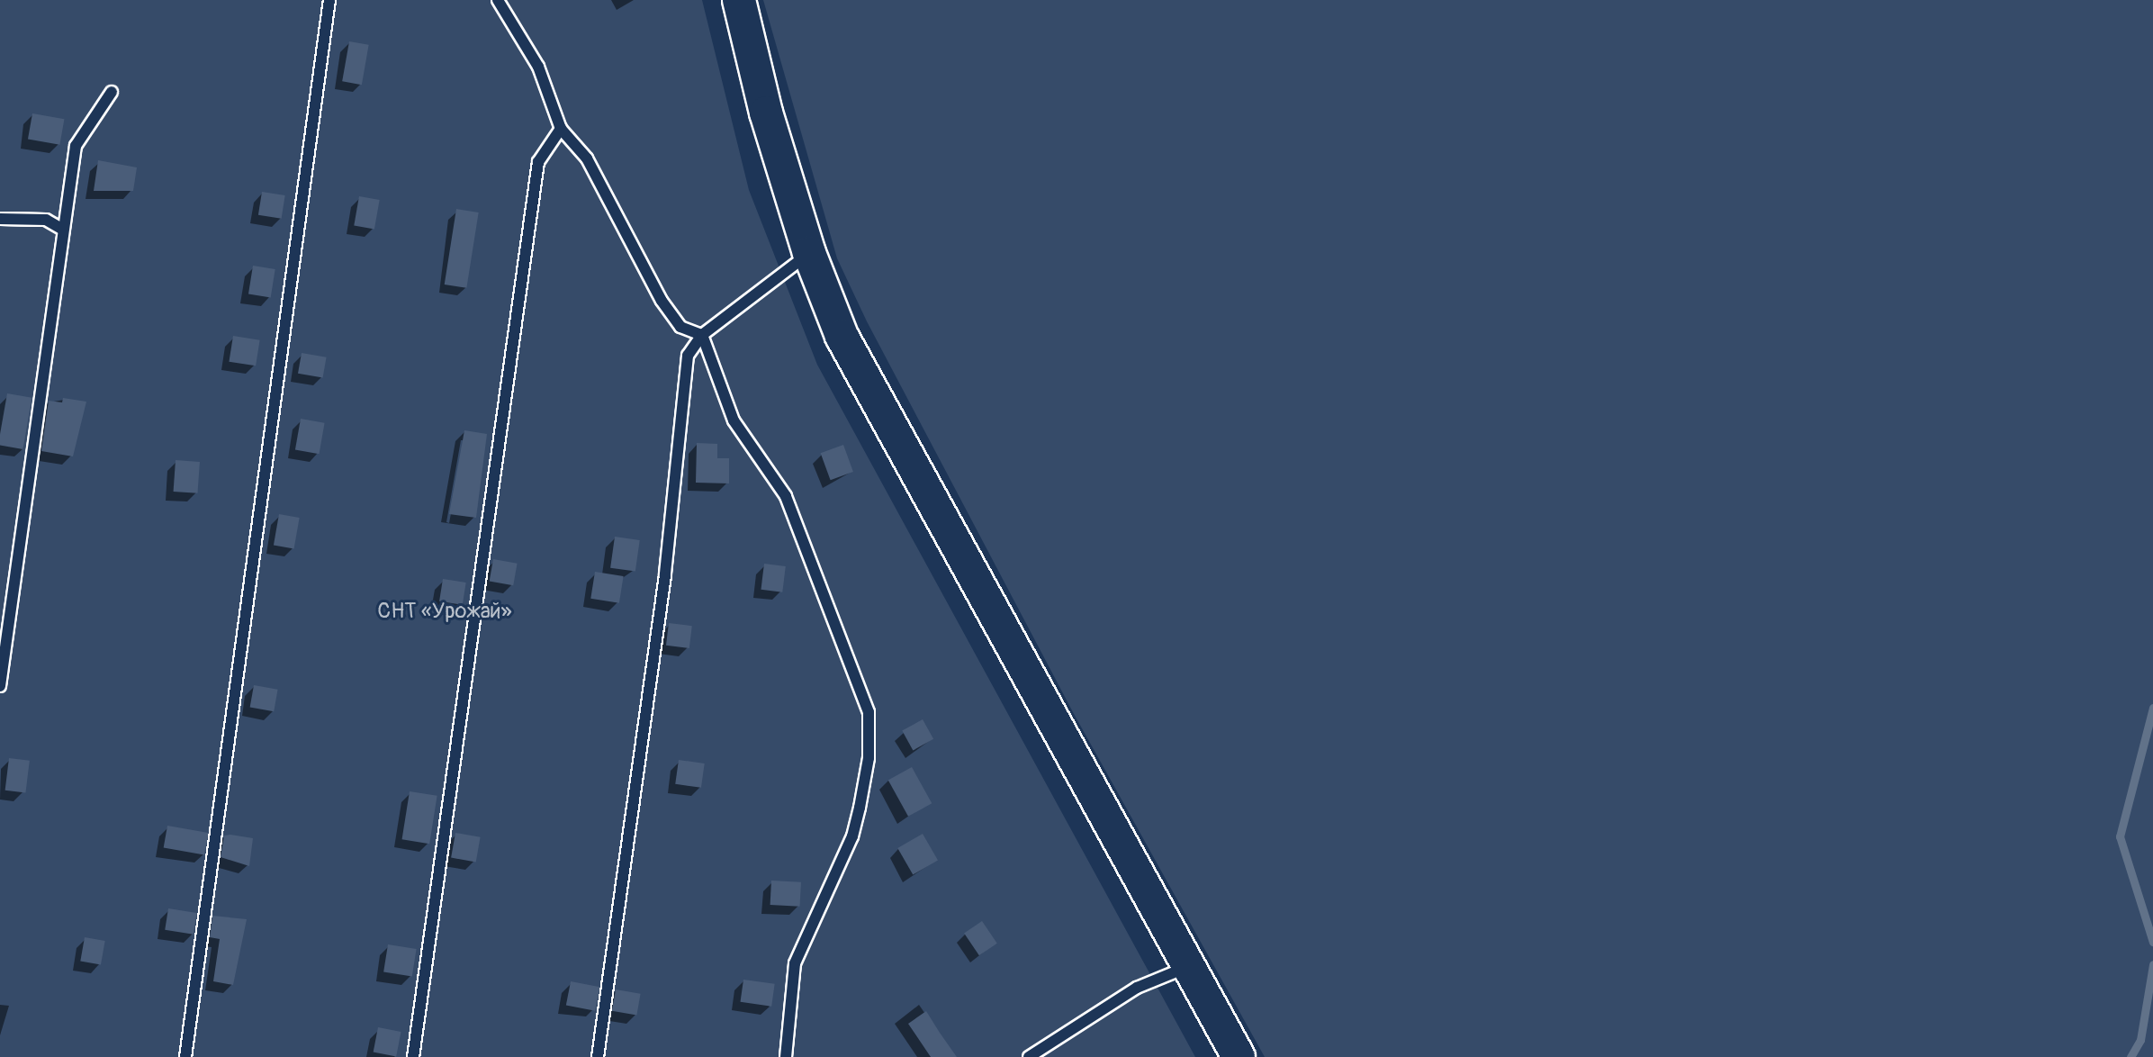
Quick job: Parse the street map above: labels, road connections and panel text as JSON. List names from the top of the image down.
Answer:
{
  "parks": ["СНТ «Урожай»"]
}
